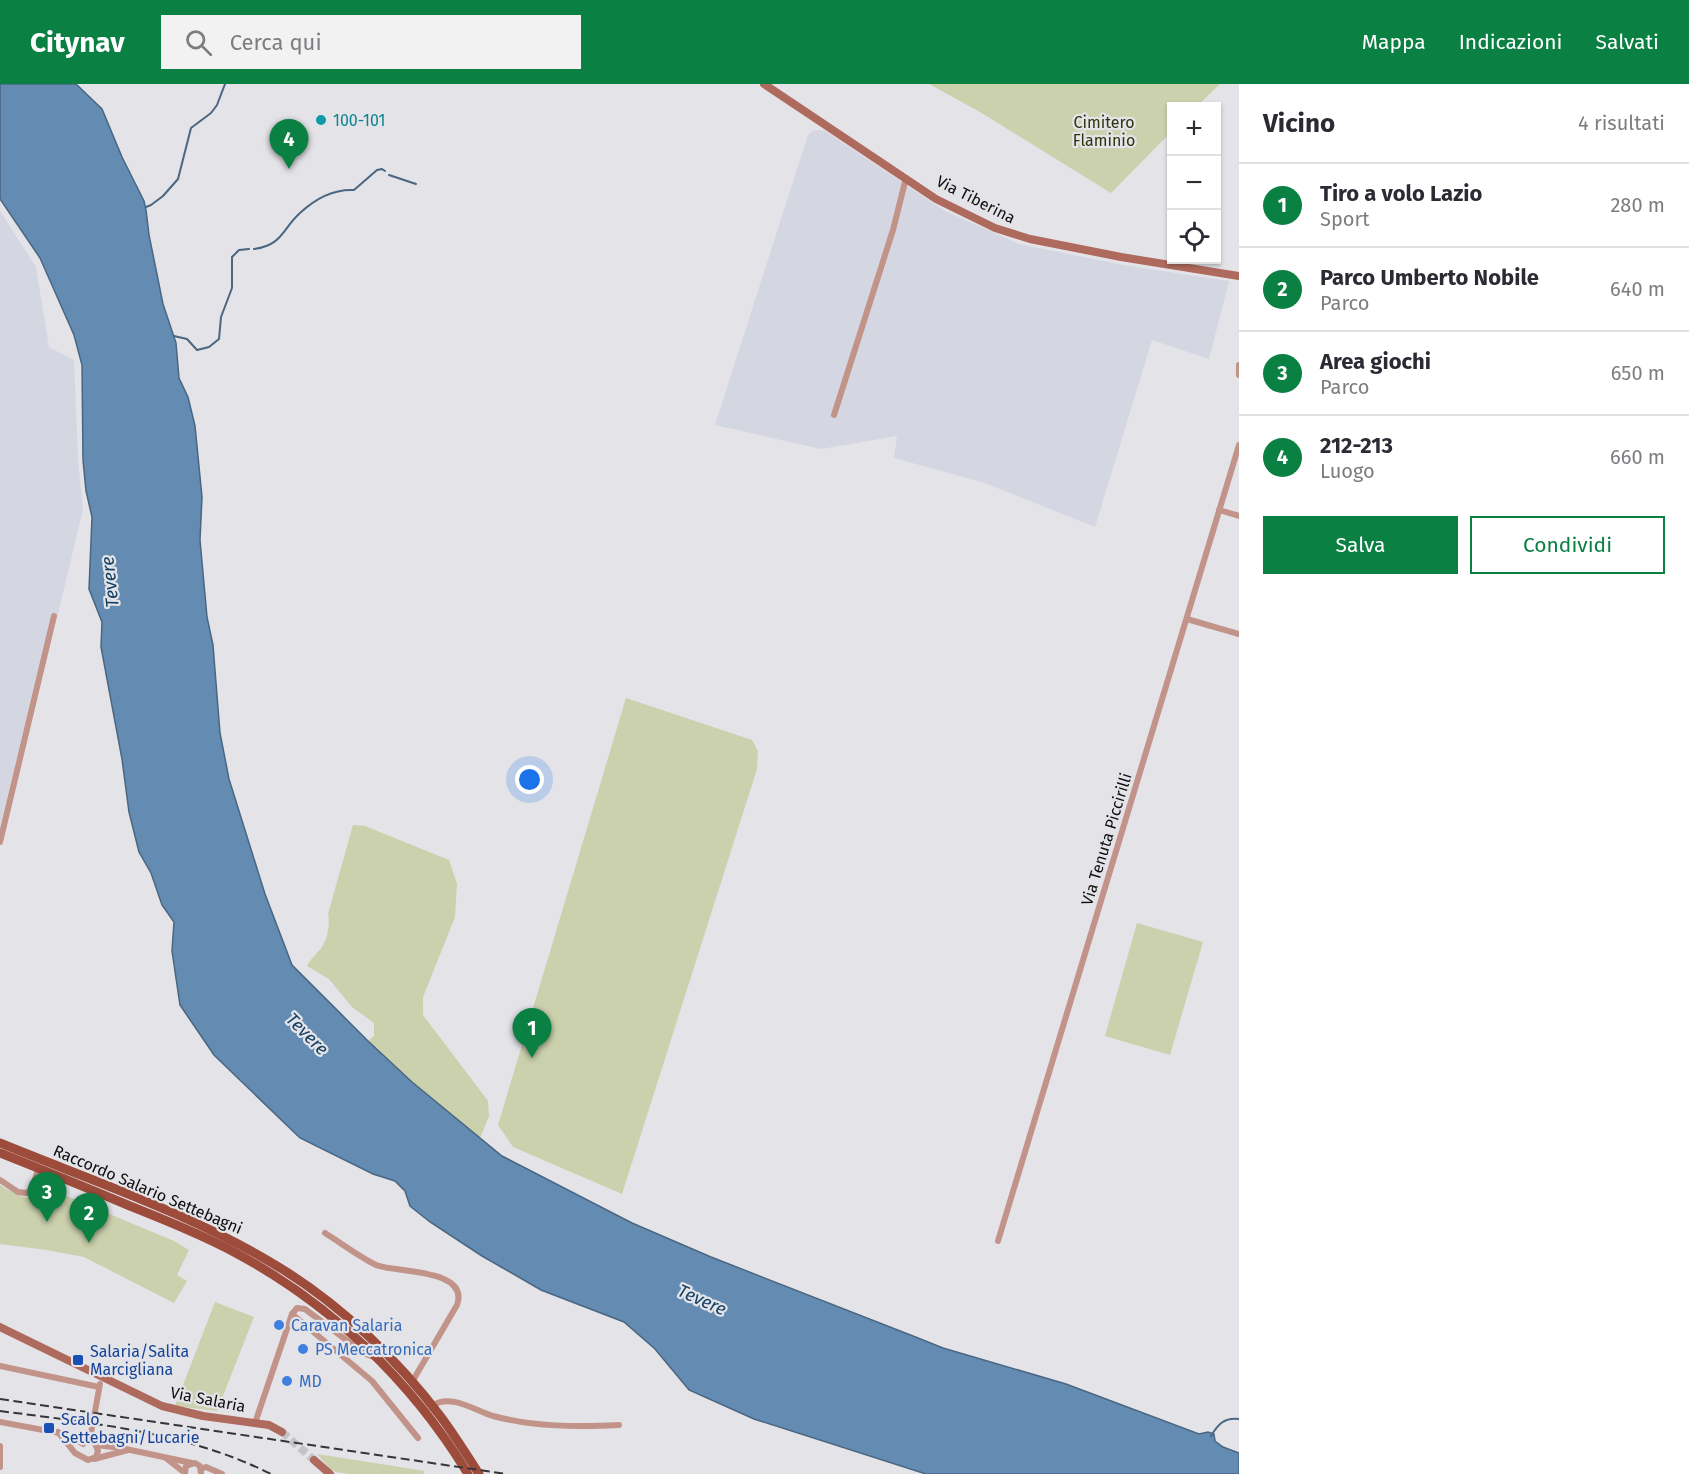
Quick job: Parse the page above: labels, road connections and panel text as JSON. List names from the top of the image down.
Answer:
{
  "streets": {
    "main road": ["Via Tiberina", "Raccordo Salario Settebagni", "Via Salaria"],
    "street": ["Via Tenuta Piccirilli"]
  },
  "water": ["Tevere"],
  "parks": ["Cimitero Flaminio"],
  "places": {
    "other": [
      "100-101",
      "Caravan Salaria",
      "PS Meccatronica",
      "MD"
    ],
    "transit": ["Salaria/Salita Marcigliana", "Scalo Settebagni/Lucarie"]
  },
  "page": {
    "header": "Citynav",
    "search": "Cerca qui",
    "nav": ["Mappa", "Indicazioni", "Salvati"],
    "heading": ["Vicino", "4 risultati"],
    "map_buttons": ["+", "−"],
    "pins": [
      "4",
      "1",
      "3",
      "2"
    ],
    "list": [
      {
        "mark": "1",
        "name": "Tiro a volo Lazio",
        "note": "Sport",
        "value": "280 m"
      },
      {
        "mark": "2",
        "name": "Parco Umberto Nobile",
        "note": "Parco",
        "value": "640 m"
      },
      {
        "mark": "3",
        "name": "Area giochi",
        "note": "Parco",
        "value": "650 m"
      },
      {
        "mark": "4",
        "name": "212-213",
        "note": "Luogo",
        "value": "660 m"
      }
    ],
    "buttons": ["Salva", "Condividi"]
  }
}
